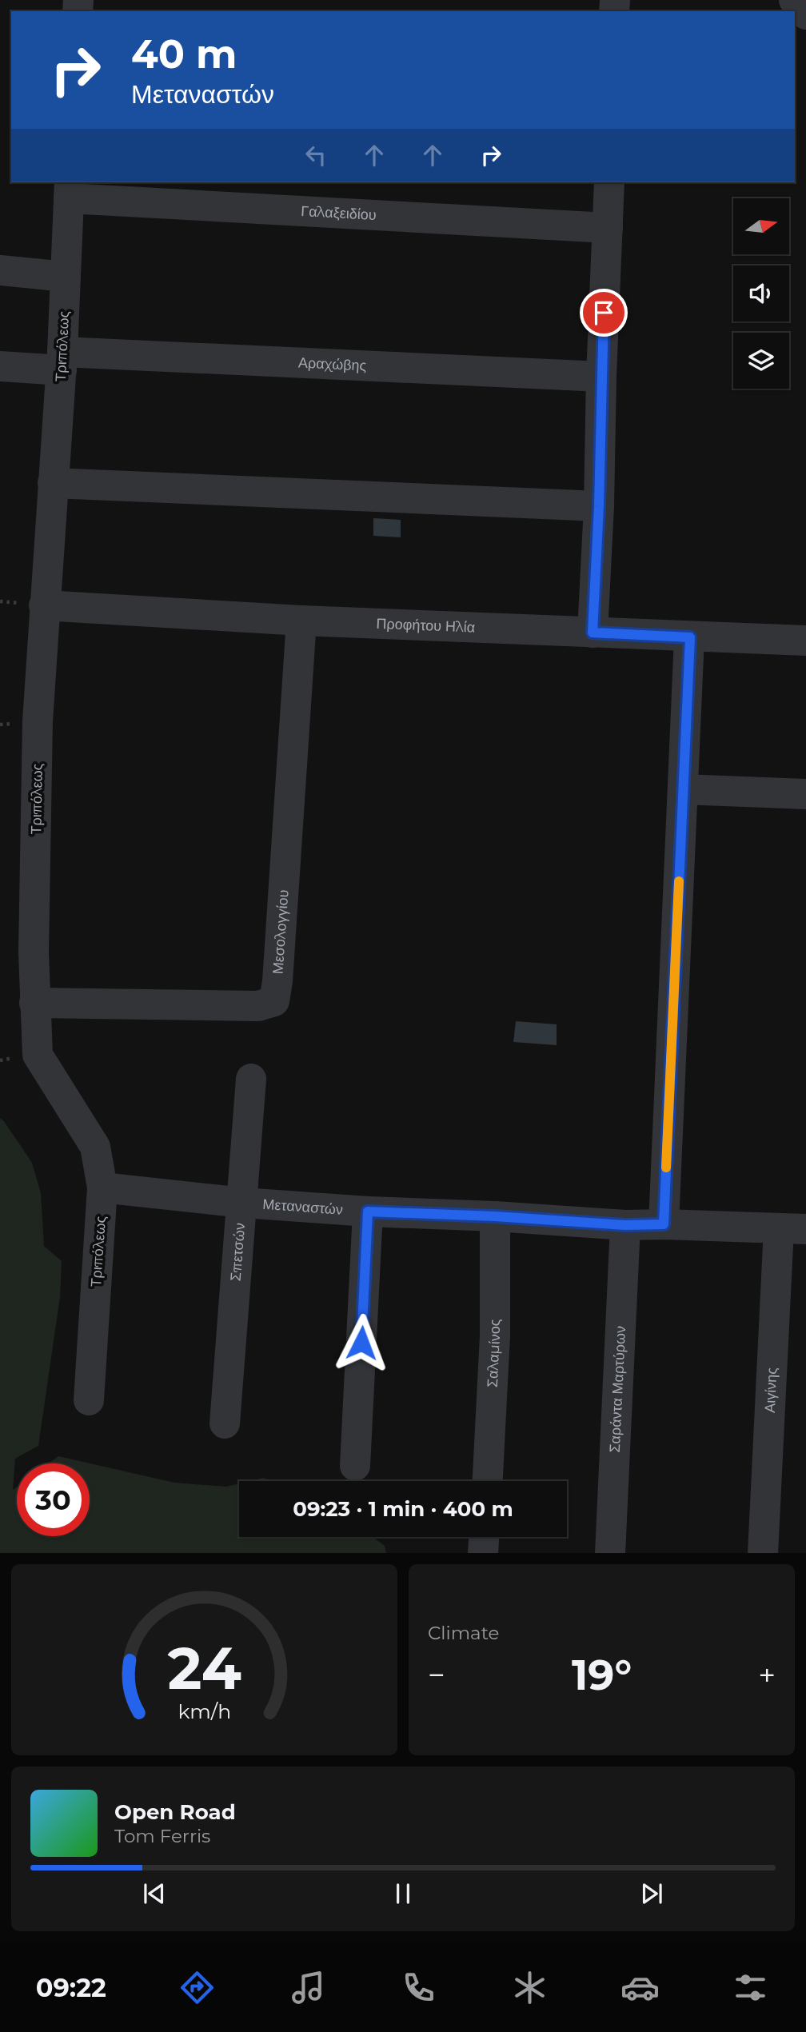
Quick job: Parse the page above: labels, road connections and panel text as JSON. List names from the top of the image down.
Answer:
{
  "streets": {
    "street": [
      "Γαλαξειδίου",
      "Τριπόλεως",
      "Αραχώβης",
      "Προφήτου Ηλία",
      "Μεσολογγίου",
      "Μεταναστών",
      "Σπετσών",
      "Σαλαμίνος",
      "Σαράντα Μαρτύρων",
      "Αιγίνης"
    ]
  },
  "crossings": [
    ["Γαλαξειδίου", "Τριπόλεως"],
    ["Τριπόλεως", "Αραχώβης"],
    ["Τριπόλεως", "Προφήτου Ηλία"],
    ["Τριπόλεως", "Μεσολογγίου"],
    ["Τριπόλεως", "Μεταναστών"],
    ["Προφήτου Ηλία", "Μεσολογγίου"],
    ["Μεταναστών", "Σπετσών"],
    ["Μεταναστών", "Σαλαμίνος"],
    ["Μεταναστών", "Σαράντα Μαρτύρων"],
    ["Μεταναστών", "Αιγίνης"]
  ],
  "north": "right",
  "page": {
    "turn": ["40 m", "Μεταναστών"],
    "limit": "30",
    "trip": "09:23 · 1 min · 400 m",
    "tile": "Climate",
    "heat": ["−", "19°", "+"],
    "song": ["Open Road", "Tom Ferris"],
    "tabs": "09:22",
    "gauge": ["24", "km/h"]
  }
}
